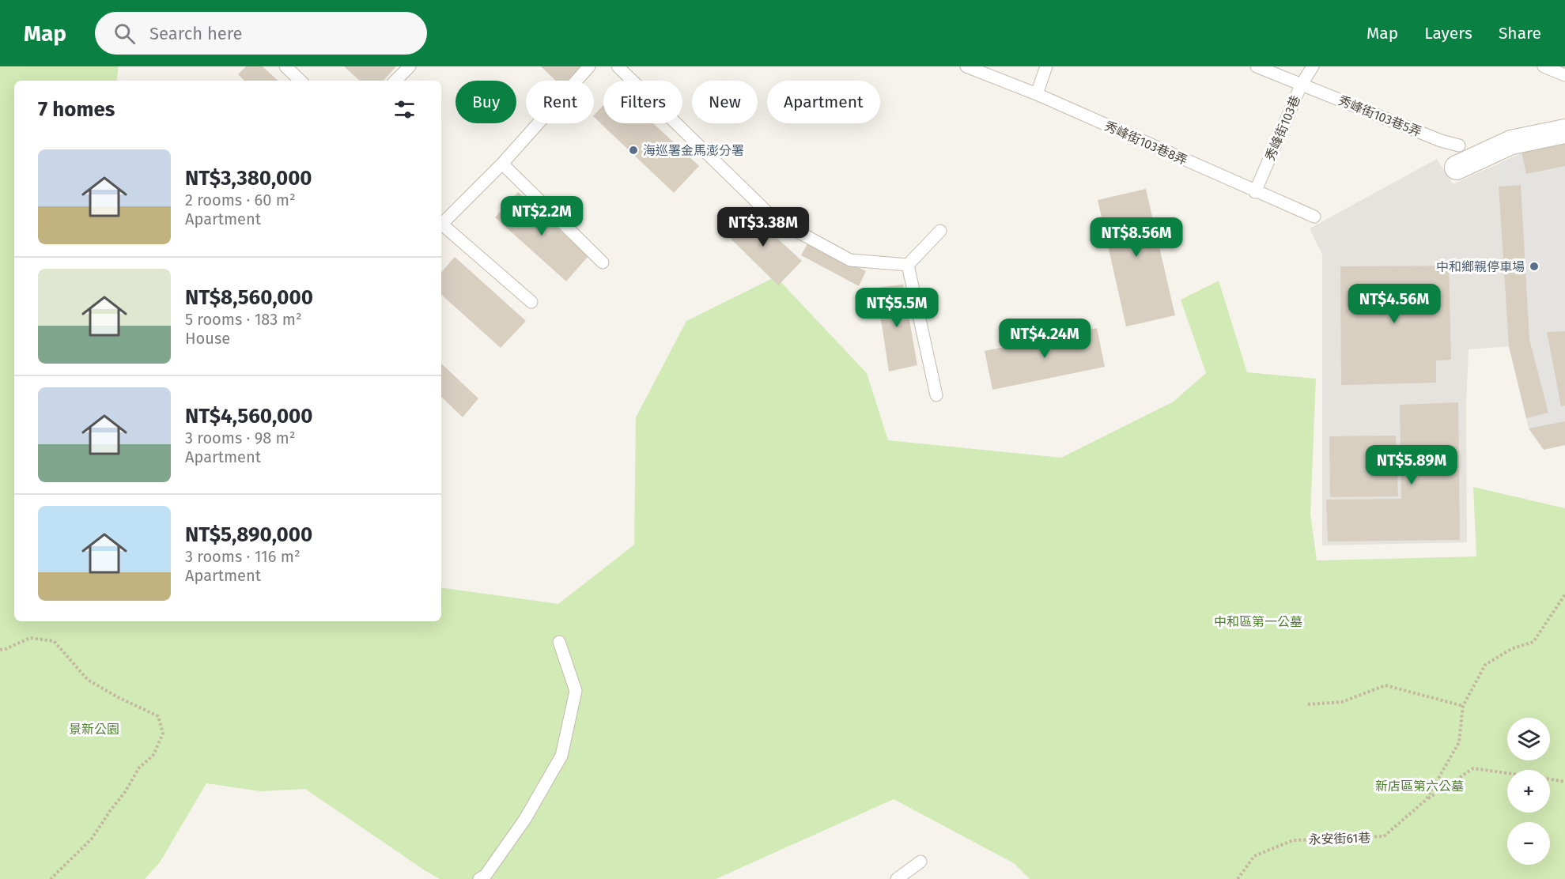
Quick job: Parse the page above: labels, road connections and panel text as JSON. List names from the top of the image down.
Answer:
{
  "streets": {
    "lane": ["秀峰街103巷5弄", "秀峰街103巷", "秀峰街103巷8弄"],
    "path": ["永安街61巷"]
  },
  "crossings": [
    ["秀峰街103巷5弄", "秀峰街103巷"],
    ["秀峰街103巷", "秀峰街103巷8弄"]
  ],
  "parks": ["中和區第一公墓", "景新公園", "新店區第六公墓"],
  "places": ["海巡署金馬澎分署", "中和鄉親停車場"],
  "page": {
    "header": "Map",
    "search": "Search here",
    "nav": ["Map", "Layers", "Share"],
    "chip": [
      "Buy",
      "Rent",
      "Filters",
      "New",
      "Apartment"
    ],
    "heading": "7 homes",
    "list": [
      {
        "name": "NT$3,380,000",
        "note": "2 rooms · 60 m² · Apartment"
      },
      {
        "name": "NT$8,560,000",
        "note": "5 rooms · 183 m² · House"
      },
      {
        "name": "NT$4,560,000",
        "note": "3 rooms · 98 m² · Apartment"
      },
      {
        "name": "NT$5,890,000",
        "note": "3 rooms · 116 m² · Apartment"
      }
    ],
    "price": [
      "NT$2.2M",
      "NT$3.38M",
      "NT$8.56M",
      "NT$4.56M",
      "NT$5.5M",
      "NT$4.24M",
      "NT$5.89M"
    ],
    "map_buttons": ["+", "−"]
  }
}
